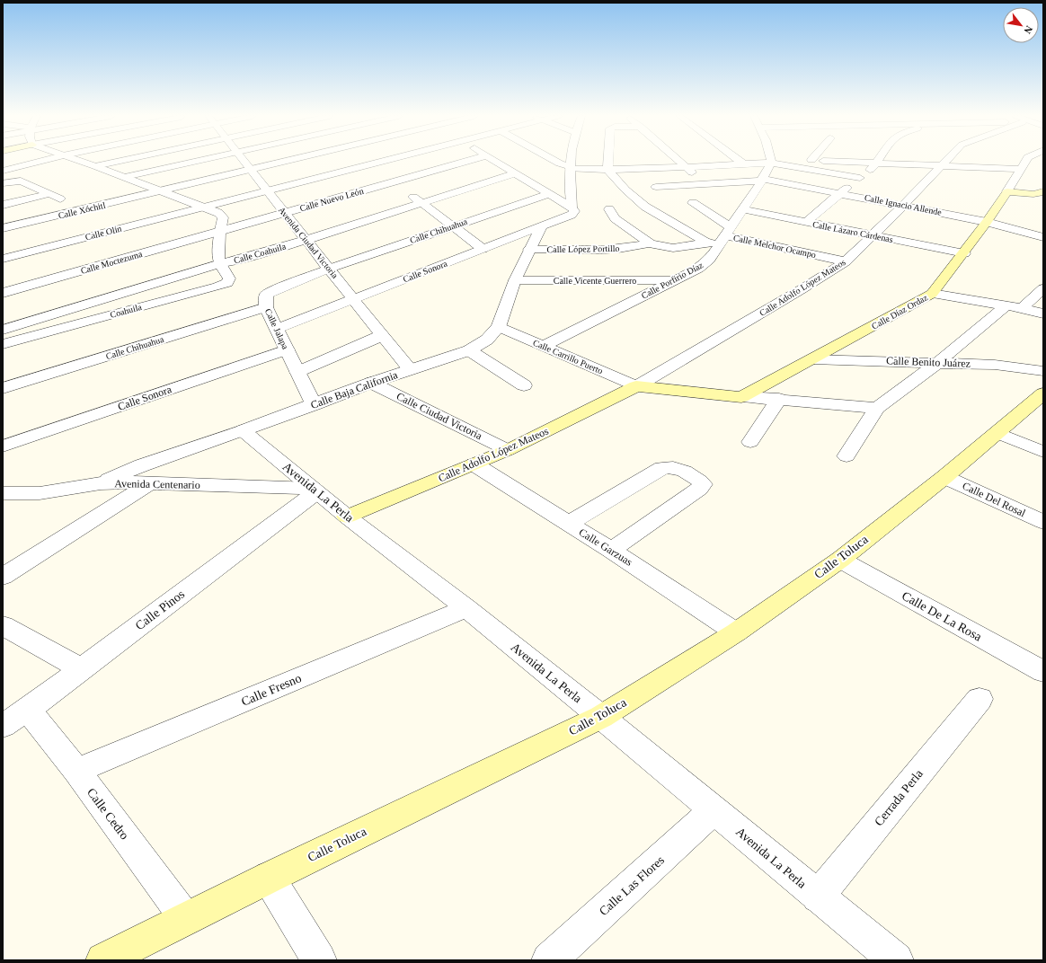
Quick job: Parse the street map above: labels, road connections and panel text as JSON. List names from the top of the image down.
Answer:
{
  "streets": {
    "main road": ["Calle Adolfo López Mateos", "Calle Díaz Ordaz", "Calle Toluca"],
    "street": [
      "Calle Nuevo León",
      "Calle Ignacio Allende",
      "Calle Xóchitl",
      "Calle Chihuahua",
      "Calle Lázaro Cárdenas",
      "Calle Olin",
      "Avenida Ciudad Victoria",
      "Calle Melchor Ocampo",
      "Calle López Portillo",
      "Calle Coahuila",
      "Calle Moctezuma",
      "Calle Sonora",
      "Calle Vicente Guerrero",
      "Calle Porfirio Díaz",
      "Coahuila",
      "Calle Jalapa",
      "Calle Carrillo Puerto",
      "Calle Benito Juárez",
      "Calle Baja California",
      "Calle Ciudad Victoria",
      "Avenida Centenario",
      "Avenida La Perla",
      "Calle Del Rosal",
      "Calle Garzuas",
      "Calle Pinos",
      "Calle De La Rosa",
      "Calle Fresno",
      "Cerrada Perla",
      "Calle Cedro",
      "Calle Las Flores"
    ]
  },
  "crossings": [
    ["Calle Nuevo León", "Avenida Ciudad Victoria"],
    ["Calle Nuevo León", "Calle Moctezuma"],
    ["Calle Ignacio Allende", "Calle Porfirio Díaz"],
    ["Calle Ignacio Allende", "Calle Adolfo López Mateos"],
    ["Calle Ignacio Allende", "Calle Díaz Ordaz"],
    ["Calle Xóchitl", "Avenida Ciudad Victoria"],
    ["Calle Chihuahua", "Avenida Ciudad Victoria"],
    ["Calle Chihuahua", "Calle Jalapa"],
    ["Calle Lázaro Cárdenas", "Calle Porfirio Díaz"],
    ["Calle Lázaro Cárdenas", "Calle Adolfo López Mateos"],
    ["Calle Lázaro Cárdenas", "Calle Díaz Ordaz"],
    ["Calle Olin", "Avenida Ciudad Victoria"],
    ["Avenida Ciudad Victoria", "Calle Coahuila"],
    ["Avenida Ciudad Victoria", "Calle Sonora"],
    ["Avenida Ciudad Victoria", "Calle Jalapa"],
    ["Avenida Ciudad Victoria", "Calle Baja California"],
    ["Calle Melchor Ocampo", "Calle López Portillo"],
    ["Calle Melchor Ocampo", "Calle Porfirio Díaz"],
    ["Calle Melchor Ocampo", "Calle Adolfo López Mateos"],
    ["Calle López Portillo", "Calle Porfirio Díaz"],
    ["Calle López Portillo", "Calle Baja California"],
    ["Calle Coahuila", "Coahuila"],
    ["Calle Sonora", "Calle Jalapa"],
    ["Calle Sonora", "Calle Baja California"],
    ["Calle Vicente Guerrero", "Calle Porfirio Díaz"],
    ["Calle Vicente Guerrero", "Calle Baja California"],
    ["Calle Porfirio Díaz", "Calle Carrillo Puerto"],
    ["Calle Adolfo López Mateos", "Calle Carrillo Puerto"],
    ["Calle Adolfo López Mateos", "Calle Ciudad Victoria"],
    ["Calle Adolfo López Mateos", "Avenida La Perla"],
    ["Calle Adolfo López Mateos", "Calle Garzuas"],
    ["Calle Díaz Ordaz", "Calle Benito Juárez"],
    ["Calle Jalapa", "Calle Baja California"],
    ["Calle Carrillo Puerto", "Calle Baja California"],
    ["Calle Baja California", "Calle Ciudad Victoria"],
    ["Calle Baja California", "Avenida Centenario"],
    ["Calle Baja California", "Avenida La Perla"],
    ["Avenida Centenario", "Avenida La Perla"],
    ["Avenida Centenario", "Calle Pinos"],
    ["Avenida La Perla", "Calle Toluca"],
    ["Avenida La Perla", "Calle Pinos"],
    ["Avenida La Perla", "Calle Fresno"],
    ["Avenida La Perla", "Cerrada Perla"],
    ["Avenida La Perla", "Calle Las Flores"],
    ["Calle Del Rosal", "Calle Toluca"],
    ["Calle Garzuas", "Calle Toluca"],
    ["Calle Toluca", "Calle De La Rosa"],
    ["Calle Toluca", "Calle Cedro"],
    ["Calle Pinos", "Calle Cedro"],
    ["Calle Fresno", "Calle Cedro"]
  ],
  "north": "bottom right"
}
